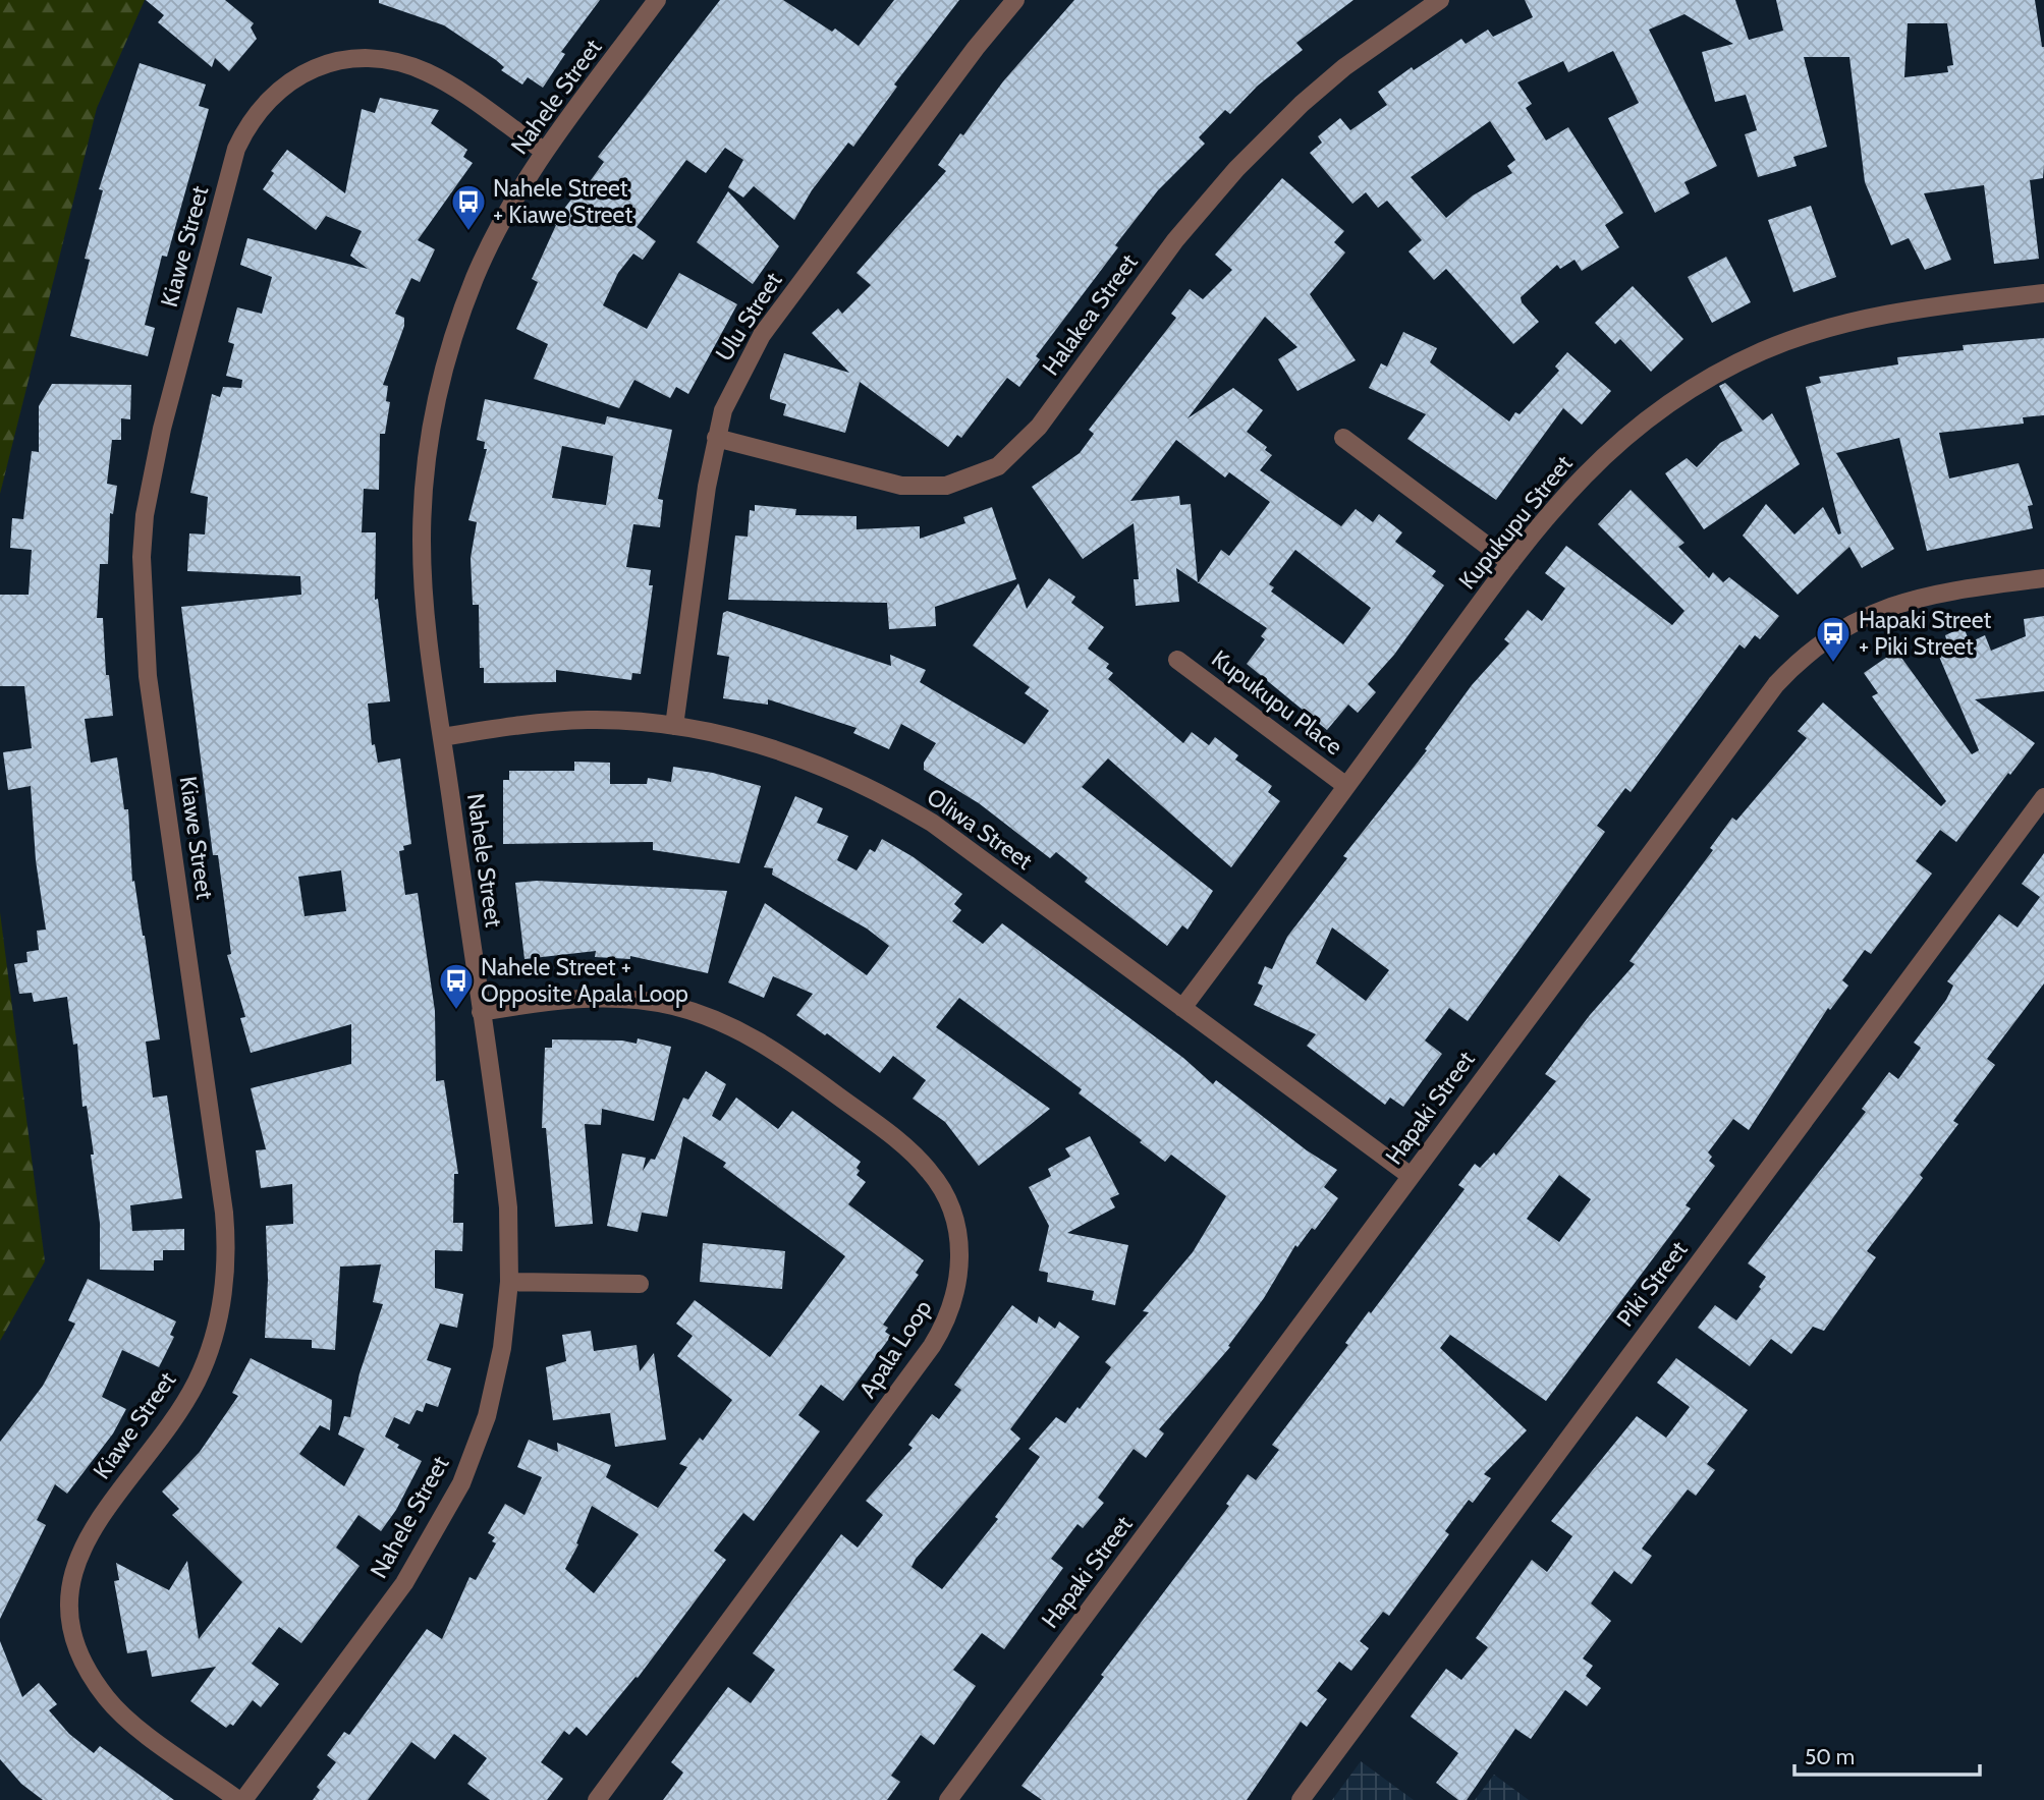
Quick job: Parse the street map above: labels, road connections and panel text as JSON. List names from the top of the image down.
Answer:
{
  "streets": {
    "street": [
      "Nahele Street",
      "Kiawe Street",
      "Halakea Street",
      "Ulu Street",
      "Kupukupu Street",
      "Kupukupu Place",
      "Oliwa Street",
      "Hapaki Street",
      "Piki Street",
      "Apala Loop"
    ]
  },
  "crossings": [
    ["Nahele Street", "Kiawe Street"],
    ["Nahele Street", "Oliwa Street"],
    ["Nahele Street", "Apala Loop"],
    ["Halakea Street", "Ulu Street"],
    ["Ulu Street", "Oliwa Street"],
    ["Kupukupu Street", "Kupukupu Place"],
    ["Kupukupu Street", "Oliwa Street"],
    ["Oliwa Street", "Hapaki Street"]
  ],
  "places": {
    "bus stop": ["Nahele Street + Kiawe Street", "Hapaki Street + Piki Street", "Nahele Street + Opposite Apala Loop"]
  },
  "scale_bar": "50 m"
}
